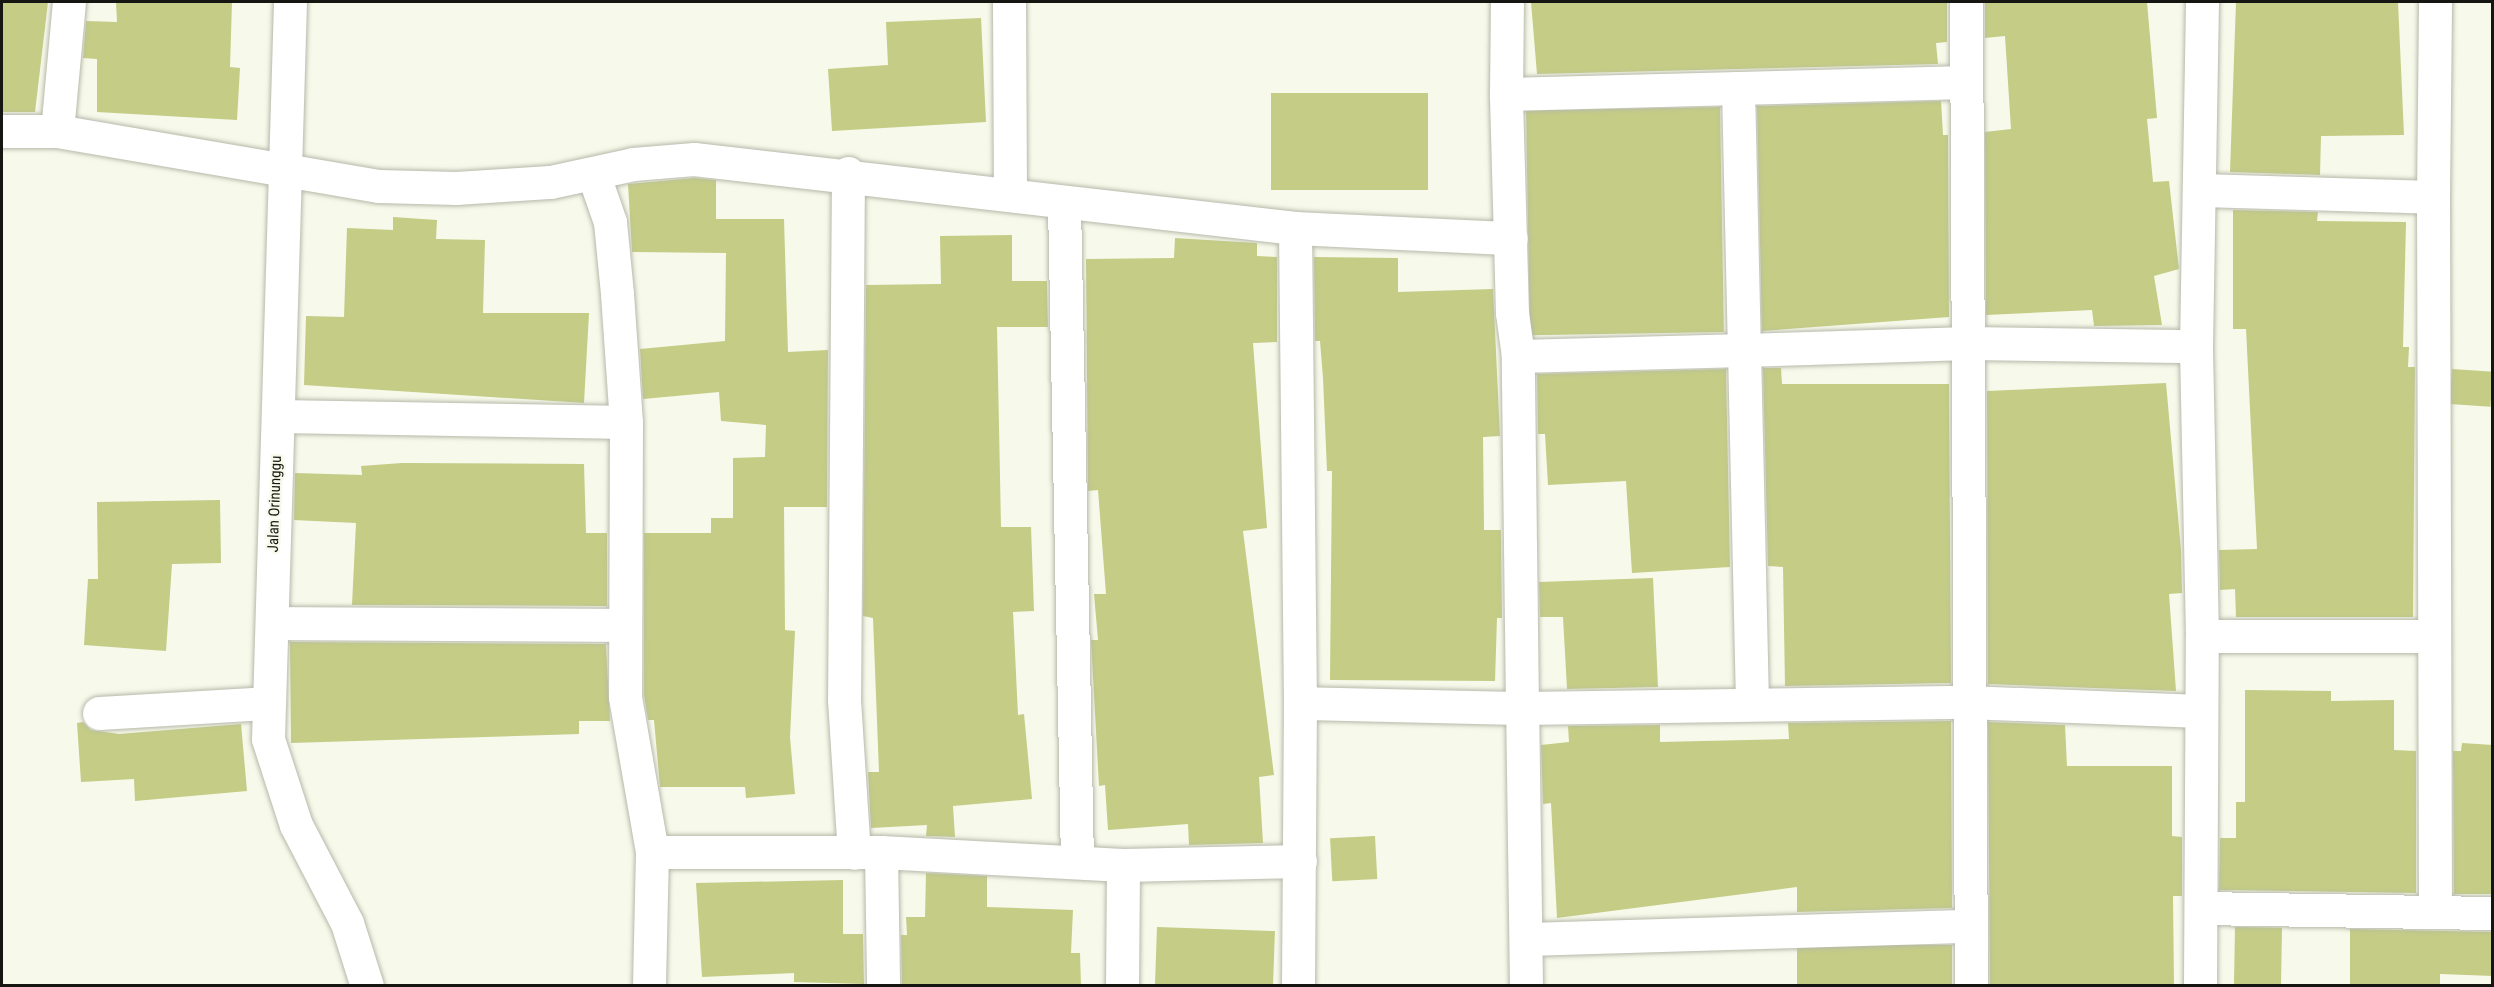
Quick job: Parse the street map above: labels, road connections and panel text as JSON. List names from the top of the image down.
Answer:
{
  "streets": {
    "street": ["Jalan Orinunggu"]
  }
}
